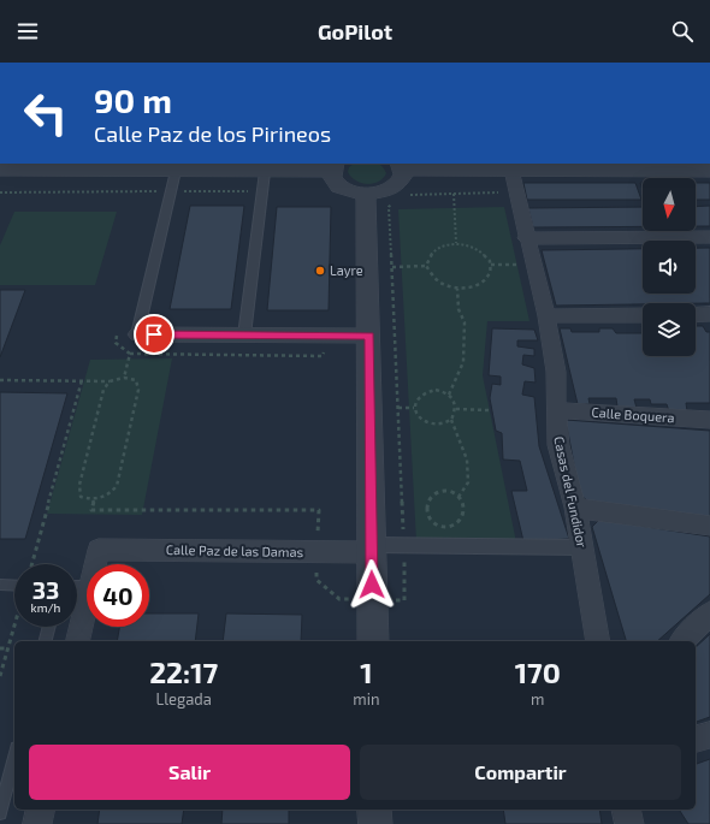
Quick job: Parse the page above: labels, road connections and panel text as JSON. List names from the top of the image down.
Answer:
{
  "streets": {
    "street": ["Calle Boquera", "Casas del Fundidor", "Calle Paz de las Damas"]
  },
  "crossings": [
    ["Calle Boquera", "Casas del Fundidor"]
  ],
  "places": ["Layre"],
  "north": "bottom",
  "page": {
    "header": "GoPilot",
    "turn": ["90 m", "Calle Paz de los Pirineos"],
    "speed": "33 km/h",
    "limit": "40",
    "eta": [
      "22:17",
      "Llegada",
      "1",
      "min",
      "170",
      "m"
    ],
    "buttons": ["Salir", "Compartir"]
  }
}
